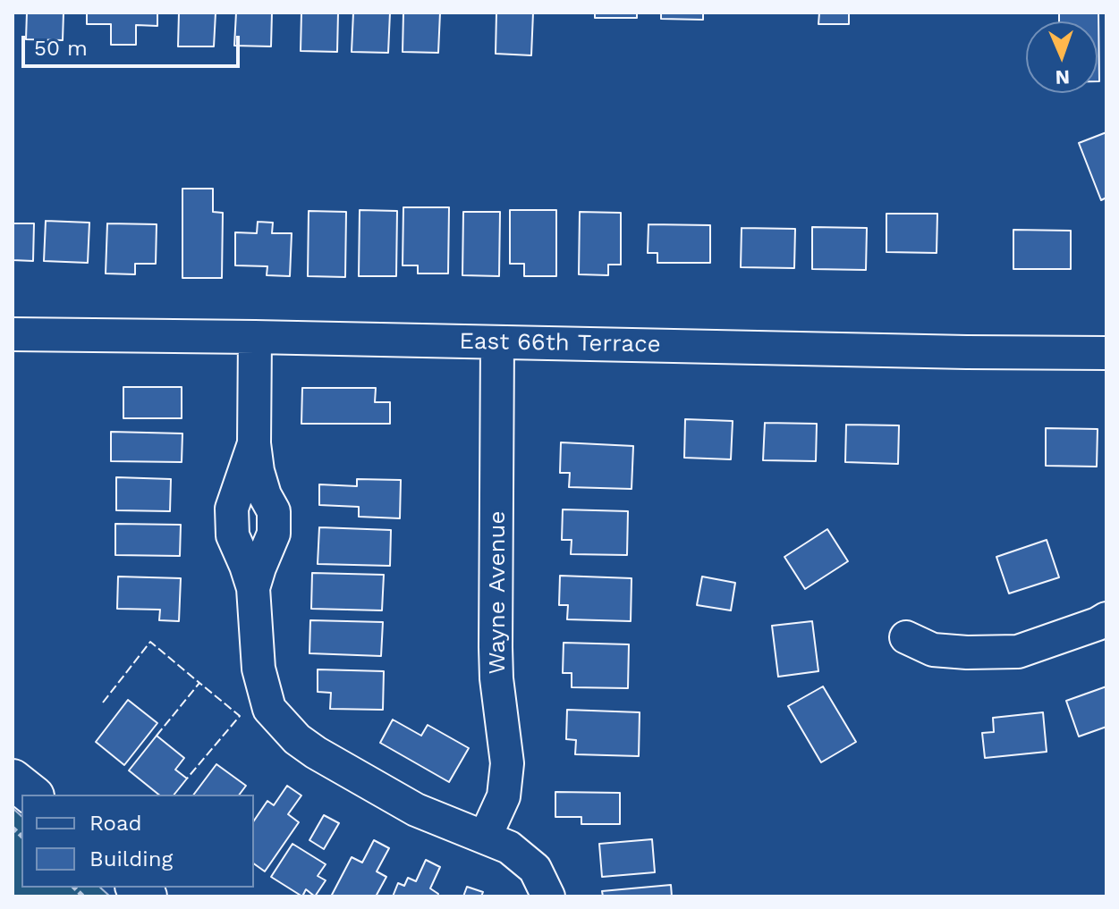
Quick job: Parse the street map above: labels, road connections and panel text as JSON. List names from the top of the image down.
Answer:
{
  "streets": {
    "street": ["East 66th Terrace", "Wayne Avenue"]
  },
  "crossings": [
    ["East 66th Terrace", "Wayne Avenue"]
  ],
  "legend": ["Road", "Building"],
  "scale_bar": "50 m",
  "north": "bottom"
}
